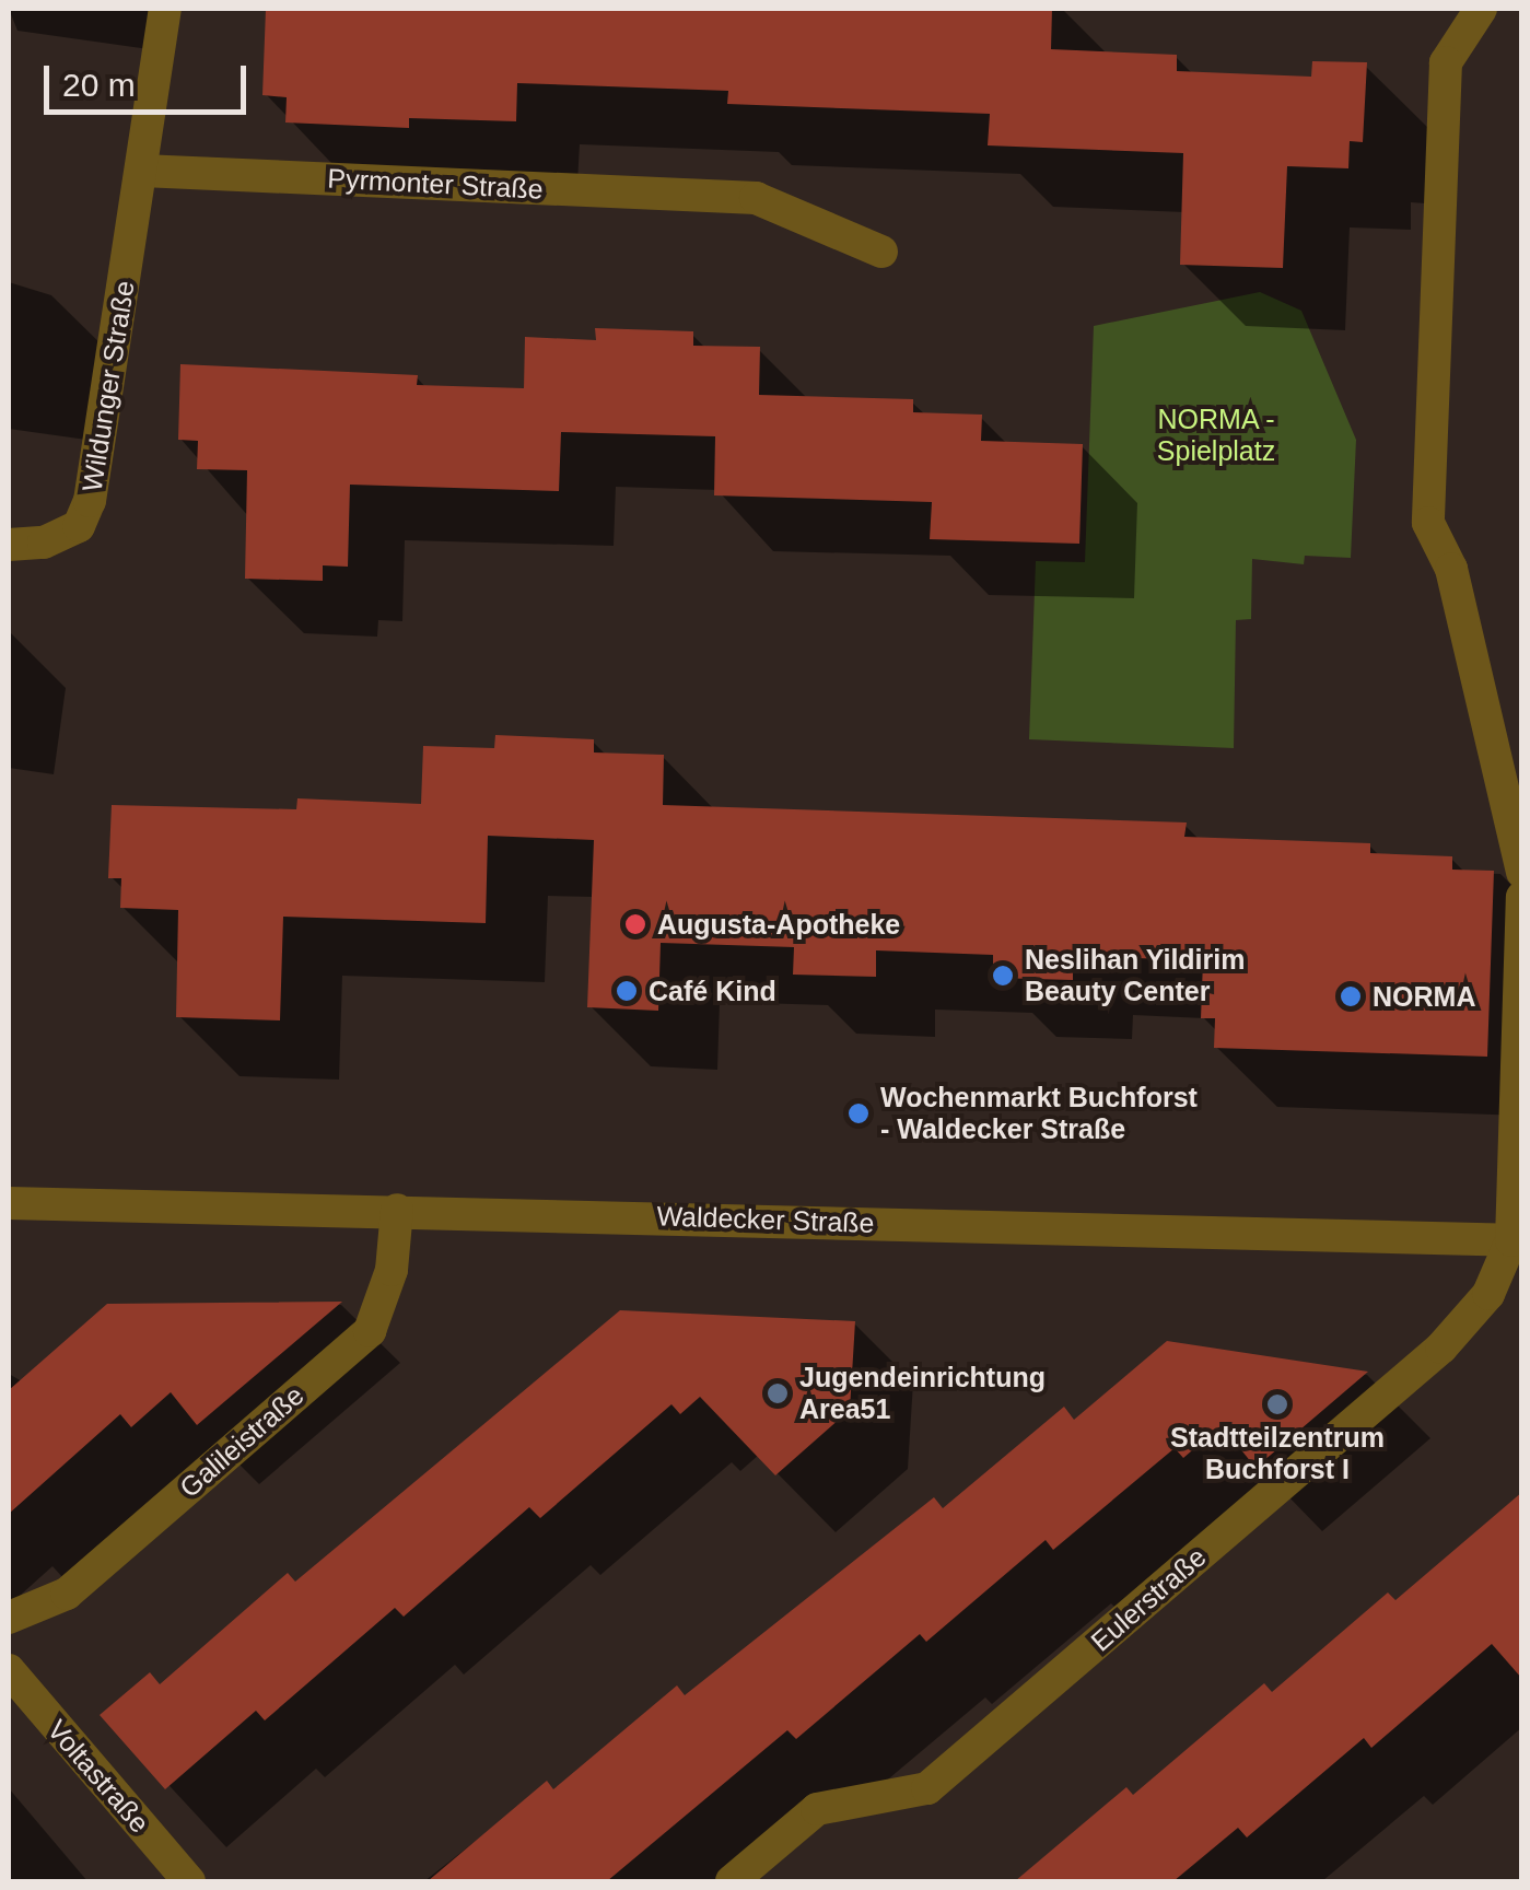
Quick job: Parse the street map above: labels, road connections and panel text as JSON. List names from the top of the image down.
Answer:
{
  "streets": {
    "street": [
      "Pyrmonter Straße",
      "Wildunger Straße",
      "Waldecker Straße",
      "Galileistraße",
      "Eulerstraße",
      "Voltastraße"
    ]
  },
  "crossings": [
    ["Pyrmonter Straße", "Wildunger Straße"],
    ["Waldecker Straße", "Galileistraße"],
    ["Waldecker Straße", "Eulerstraße"]
  ],
  "parks": ["NORMA - Spielplatz"],
  "places": [
    "Augusta-Apotheke",
    "Neslihan Yildirim Beauty Center",
    "Café Kind",
    "NORMA",
    "Wochenmarkt Buchforst - Waldecker Straße",
    "Jugendeinrichtung Area51",
    "Stadtteilzentrum Buchforst I"
  ],
  "scale_bar": "20 m"
}
